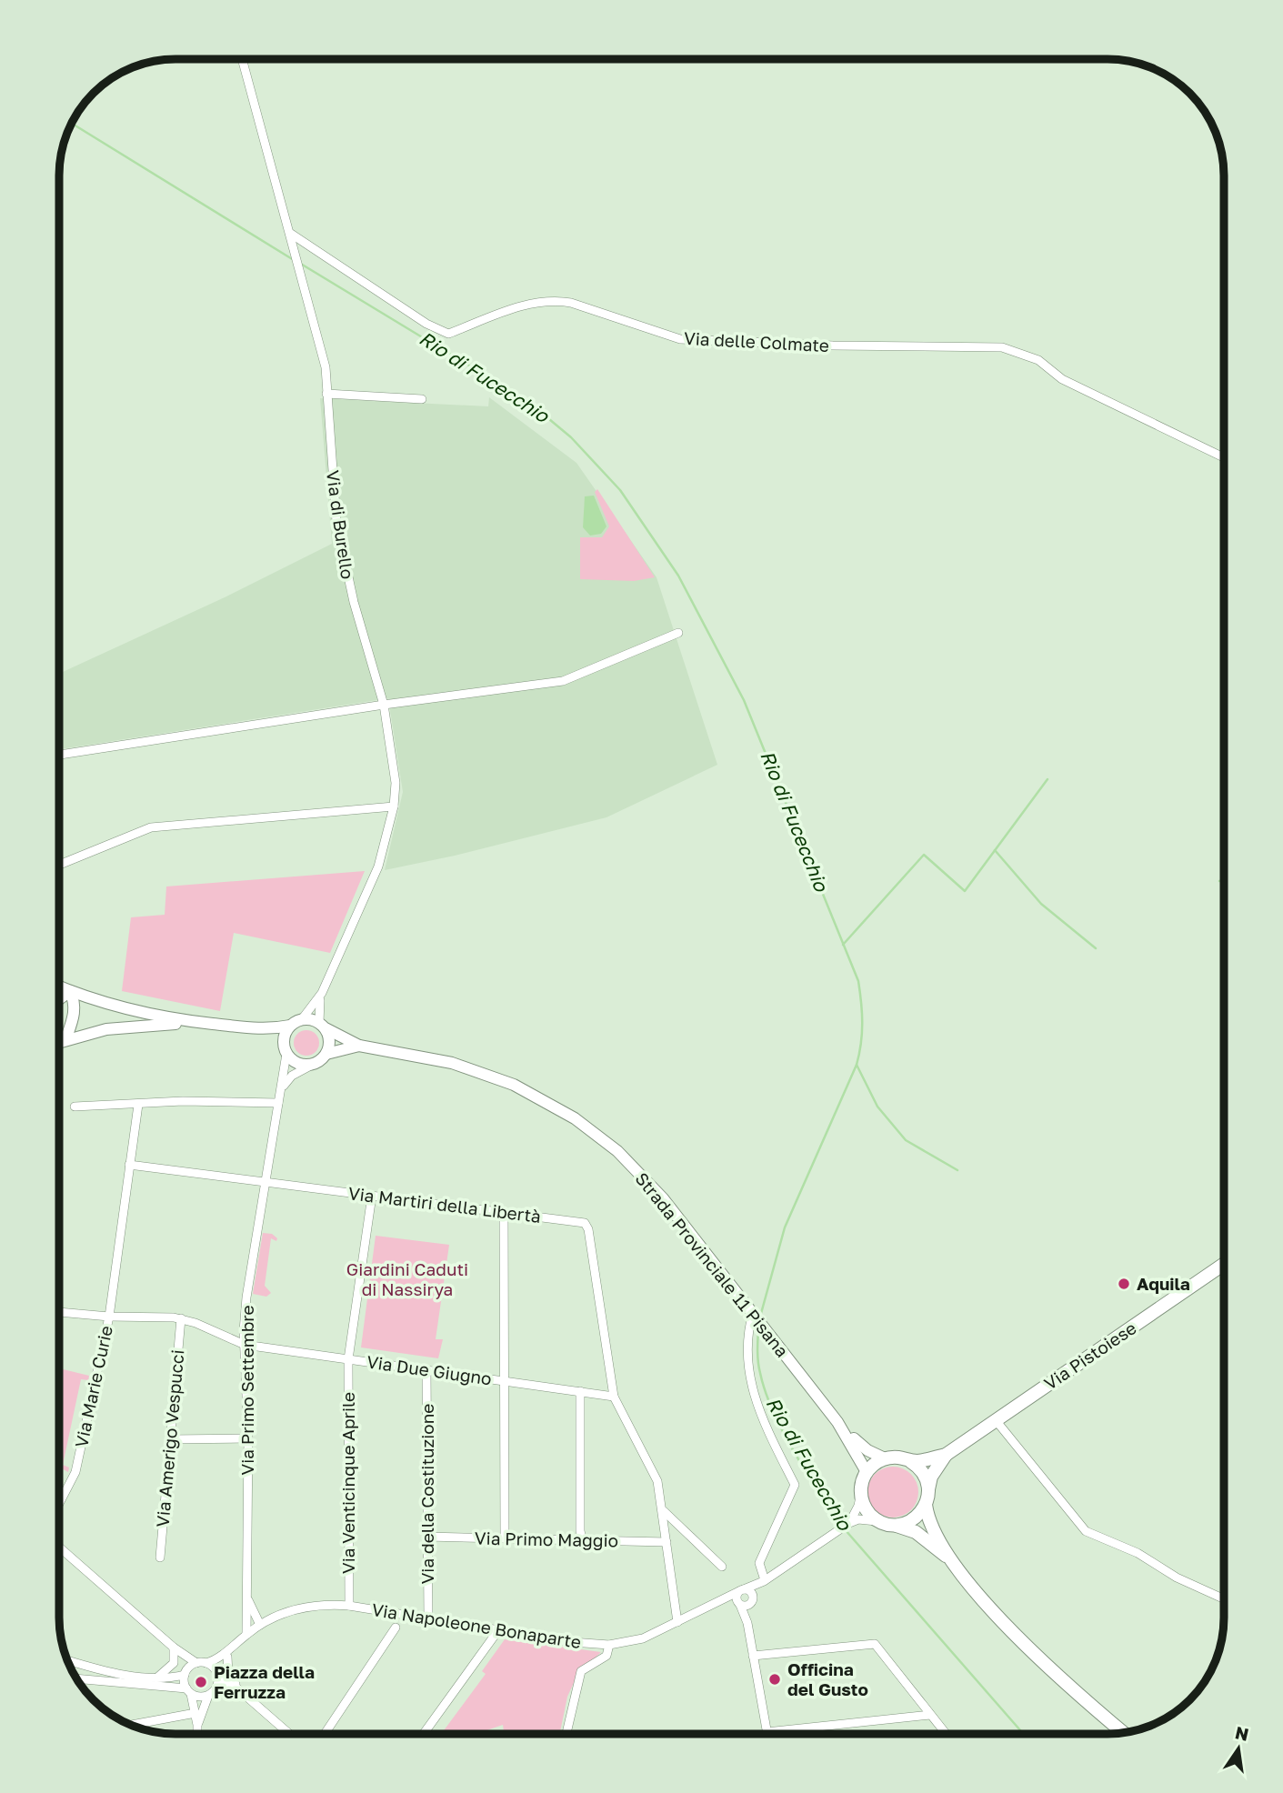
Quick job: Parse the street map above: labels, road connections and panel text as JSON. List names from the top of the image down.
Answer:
{
  "streets": {
    "main road": ["Strada Provinciale 11 Pisana", "Via Pistoiese"],
    "street": [
      "Via delle Colmate",
      "Via di Burello",
      "Via Martiri della Libertà",
      "Via Due Giugno",
      "Via Marie Curie",
      "Via Primo Settembre",
      "Via Amerigo Vespucci",
      "Via Venticinque Aprile",
      "Via della Costituzione",
      "Via Primo Maggio",
      "Via Napoleone Bonaparte"
    ]
  },
  "crossings": [
    ["Via delle Colmate", "Via di Burello"],
    ["Via di Burello", "Strada Provinciale 11 Pisana"],
    ["Via Martiri della Libertà", "Via Due Giugno"],
    ["Via Martiri della Libertà", "Via Marie Curie"],
    ["Via Martiri della Libertà", "Via Primo Settembre"],
    ["Via Martiri della Libertà", "Via Venticinque Aprile"],
    ["Strada Provinciale 11 Pisana", "Via Pistoiese"],
    ["Via Due Giugno", "Via Primo Settembre"],
    ["Via Due Giugno", "Via Amerigo Vespucci"],
    ["Via Due Giugno", "Via Venticinque Aprile"],
    ["Via Due Giugno", "Via della Costituzione"],
    ["Via Primo Settembre", "Via Napoleone Bonaparte"],
    ["Via Venticinque Aprile", "Via Napoleone Bonaparte"],
    ["Via della Costituzione", "Via Primo Maggio"],
    ["Via della Costituzione", "Via Napoleone Bonaparte"]
  ],
  "water": ["Rio di Fucecchio"],
  "parks": ["Giardini Caduti di Nassirya"],
  "places": ["Aquila", "Officina del Gusto", "Piazza della Ferruzza"],
  "north": "top"
}
